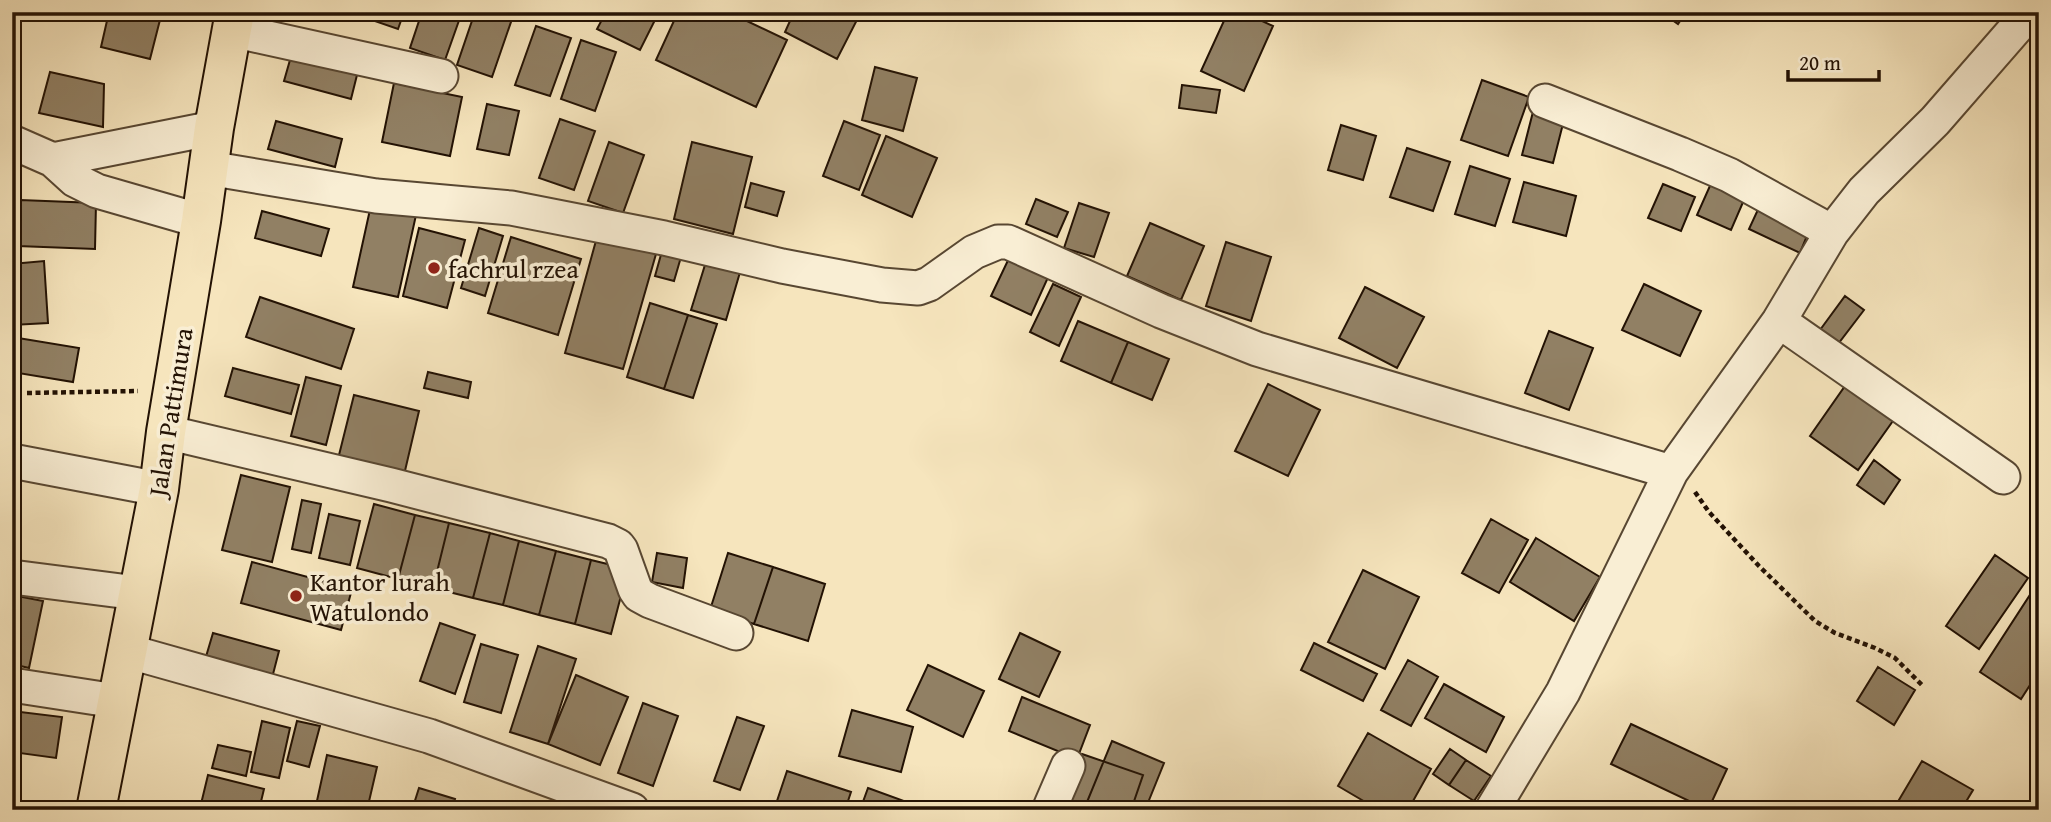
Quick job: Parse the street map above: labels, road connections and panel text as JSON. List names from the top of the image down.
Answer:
{
  "streets": {
    "highway": ["Jalan Pattimura"]
  },
  "places": ["fachrul rzea", "Kantor lurah Watulondo"],
  "scale_bar": "20 m"
}
